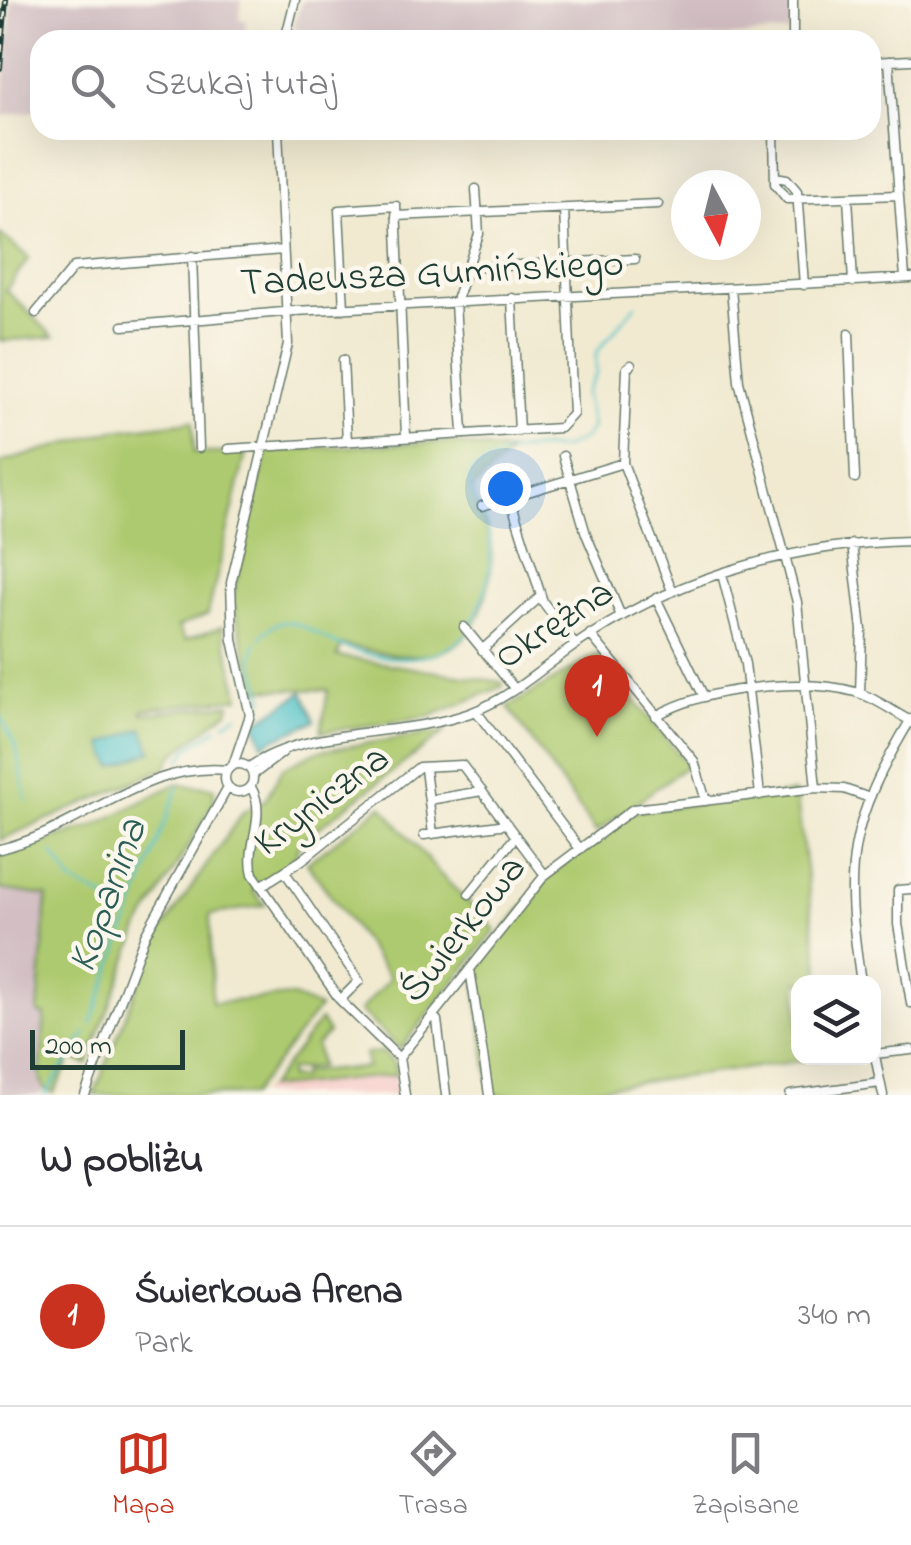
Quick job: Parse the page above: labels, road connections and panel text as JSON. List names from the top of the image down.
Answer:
{
  "streets": {
    "street": [
      "Tadeusza Gumińskiego",
      "Okrężna",
      "Kryniczna",
      "Świerkowa"
    ]
  },
  "crossings": [
    ["Kryniczna", "Świerkowa"]
  ],
  "water": ["Kopanina"],
  "scale_bar": "200 m",
  "north": "bottom",
  "page": {
    "search": "Szukaj tutaj",
    "pins": "1",
    "scale": "200 m",
    "heading": "W pobliżu",
    "list": [
      {
        "mark": "1",
        "name": "Świerkowa Arena",
        "note": "Park",
        "value": "340 m"
      }
    ],
    "nav": ["Mapa", "Trasa", "Zapisane"]
  }
}
